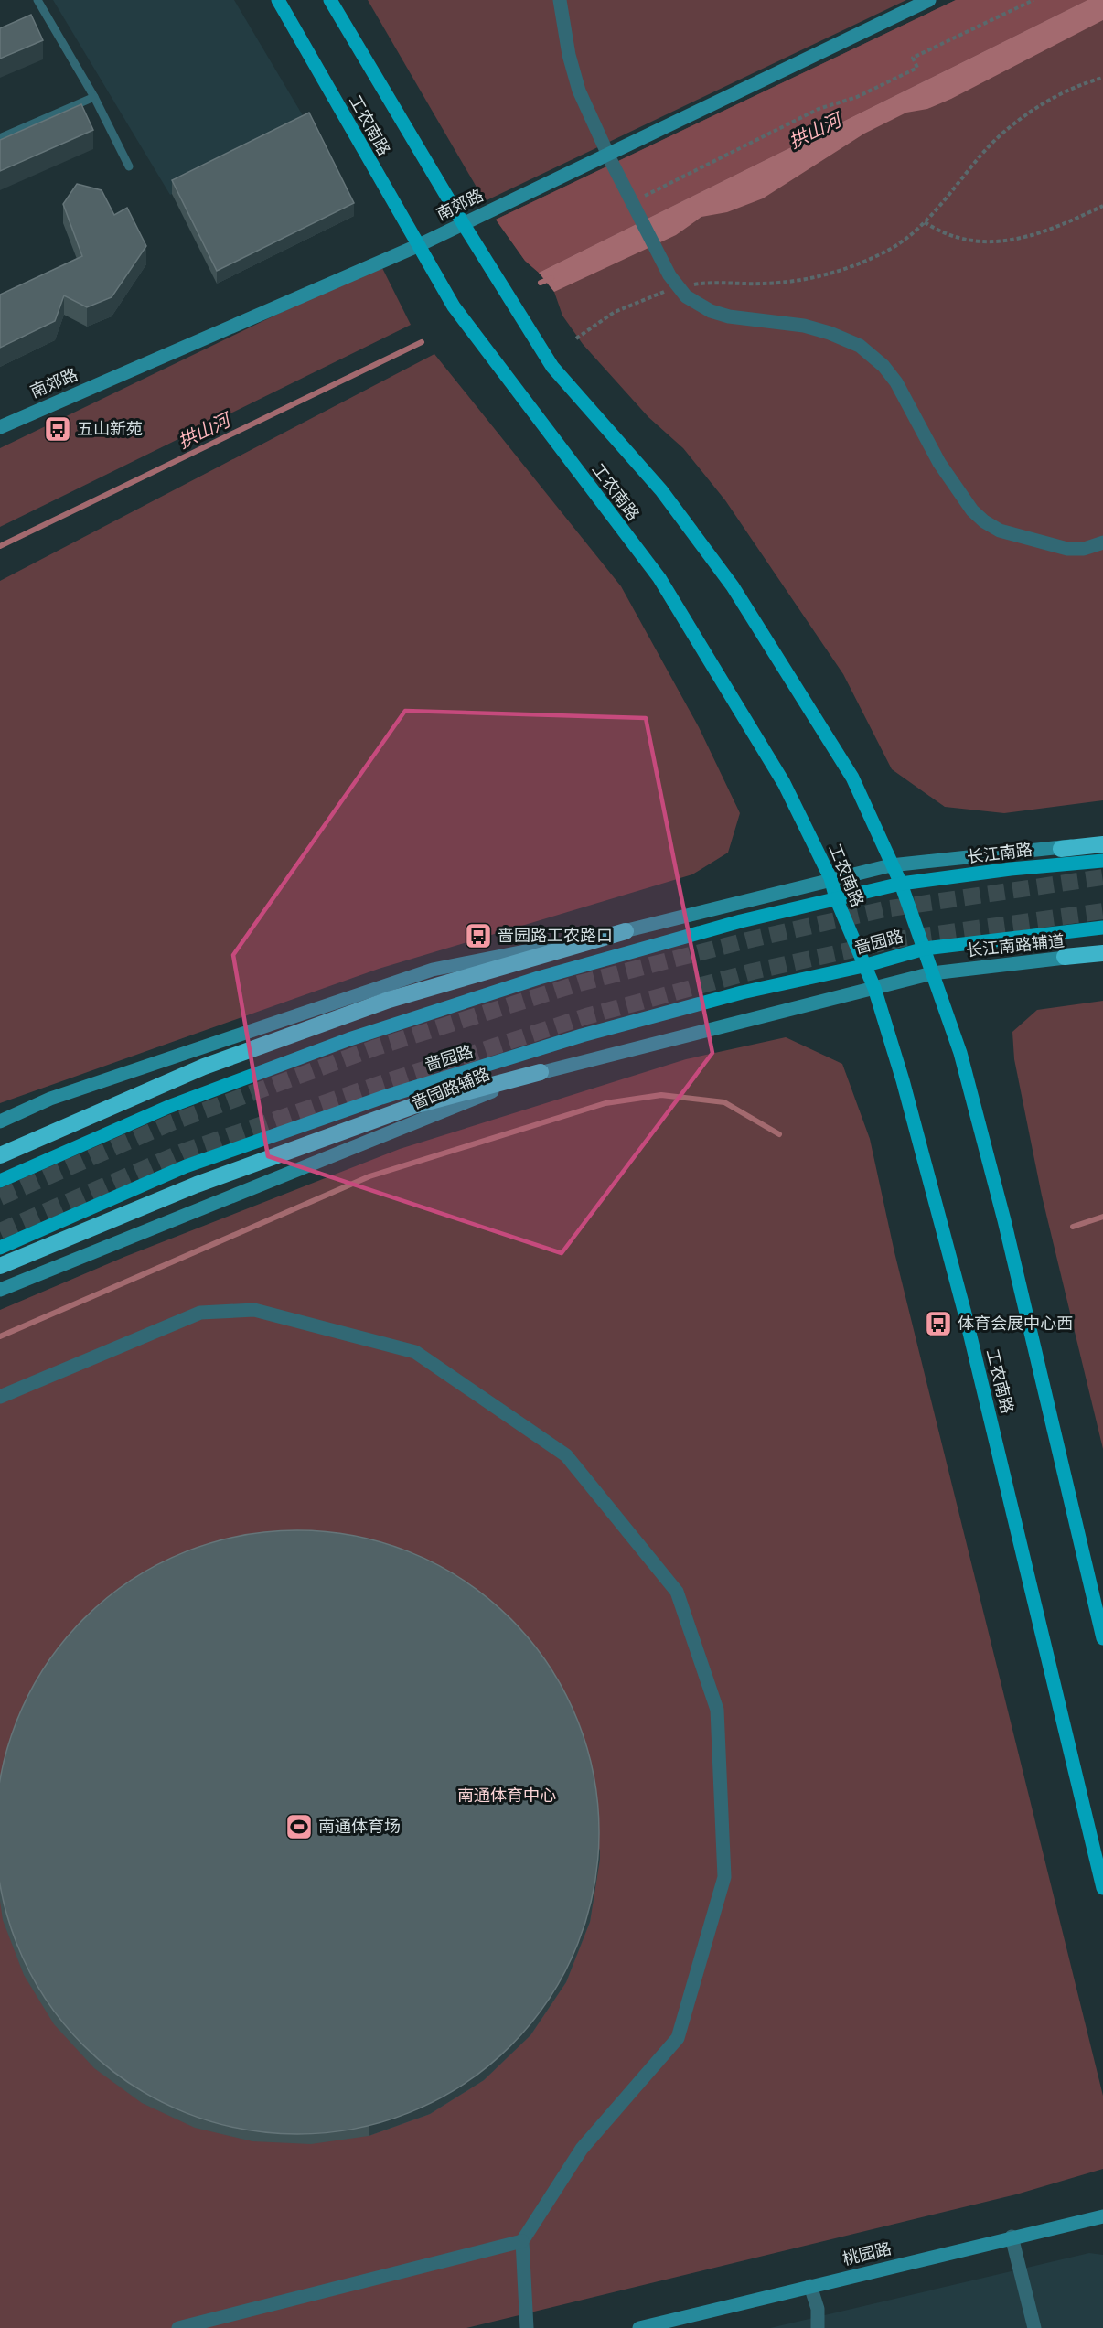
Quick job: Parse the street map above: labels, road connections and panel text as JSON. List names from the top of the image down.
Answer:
{
  "streets": {
    "main road": ["工农南路", "长江南路", "啬园路"],
    "street": [
      "南郊路",
      "长江南路辅道",
      "啬园路辅路",
      "桃园路"
    ]
  },
  "crossings": [
    ["工农南路", "南郊路"],
    ["工农南路", "长江南路"],
    ["工农南路", "啬园路"],
    ["工农南路", "长江南路辅道"],
    ["工农南路", "啬园路辅路"],
    ["长江南路辅道", "啬园路辅路"]
  ],
  "water": ["拱山河"],
  "parks": ["南通体育中心"],
  "places": {
    "bus stop": ["五山新苑", "啬园路工农路口", "体育会展中心西"],
    "sports": ["南通体育场"]
  }
}
